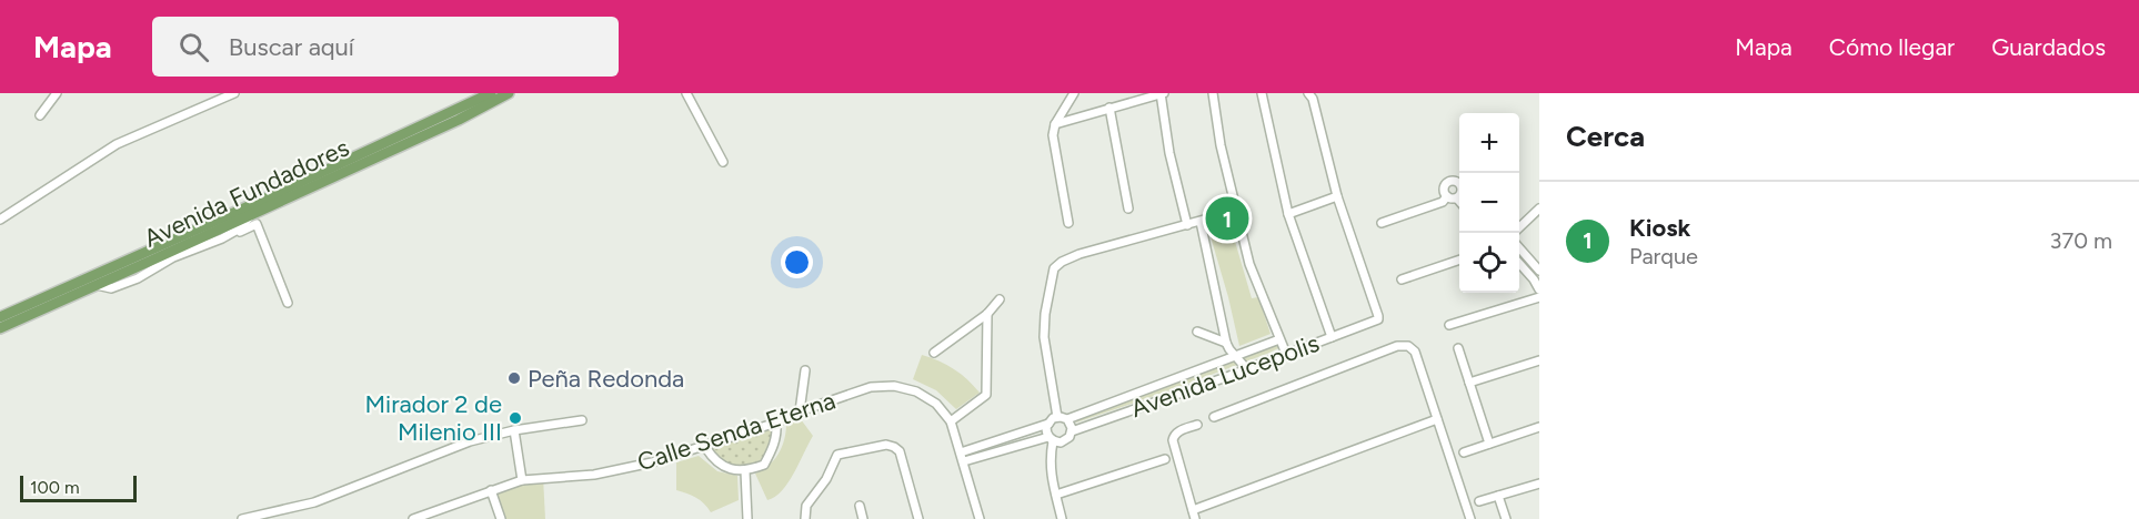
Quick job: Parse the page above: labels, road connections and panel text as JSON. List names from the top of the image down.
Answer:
{
  "streets": {
    "main road": ["Avenida Fundadores"],
    "street": ["Avenida Lucepolis", "Calle Senda Eterna"]
  },
  "crossings": [
    ["Avenida Lucepolis", "Calle Senda Eterna"]
  ],
  "places": ["Peña Redonda", "Mirador 2 de Milenio III"],
  "scale_bar": "100 m",
  "page": {
    "header": "Mapa",
    "search": "Buscar aquí",
    "nav": ["Mapa", "Cómo llegar", "Guardados"],
    "heading": "Cerca",
    "map_buttons": ["+", "−"],
    "list": [
      {
        "mark": "1",
        "name": "Kiosk",
        "note": "Parque",
        "value": "370 m"
      }
    ],
    "pins": "1",
    "scale": "100 m"
  }
}
